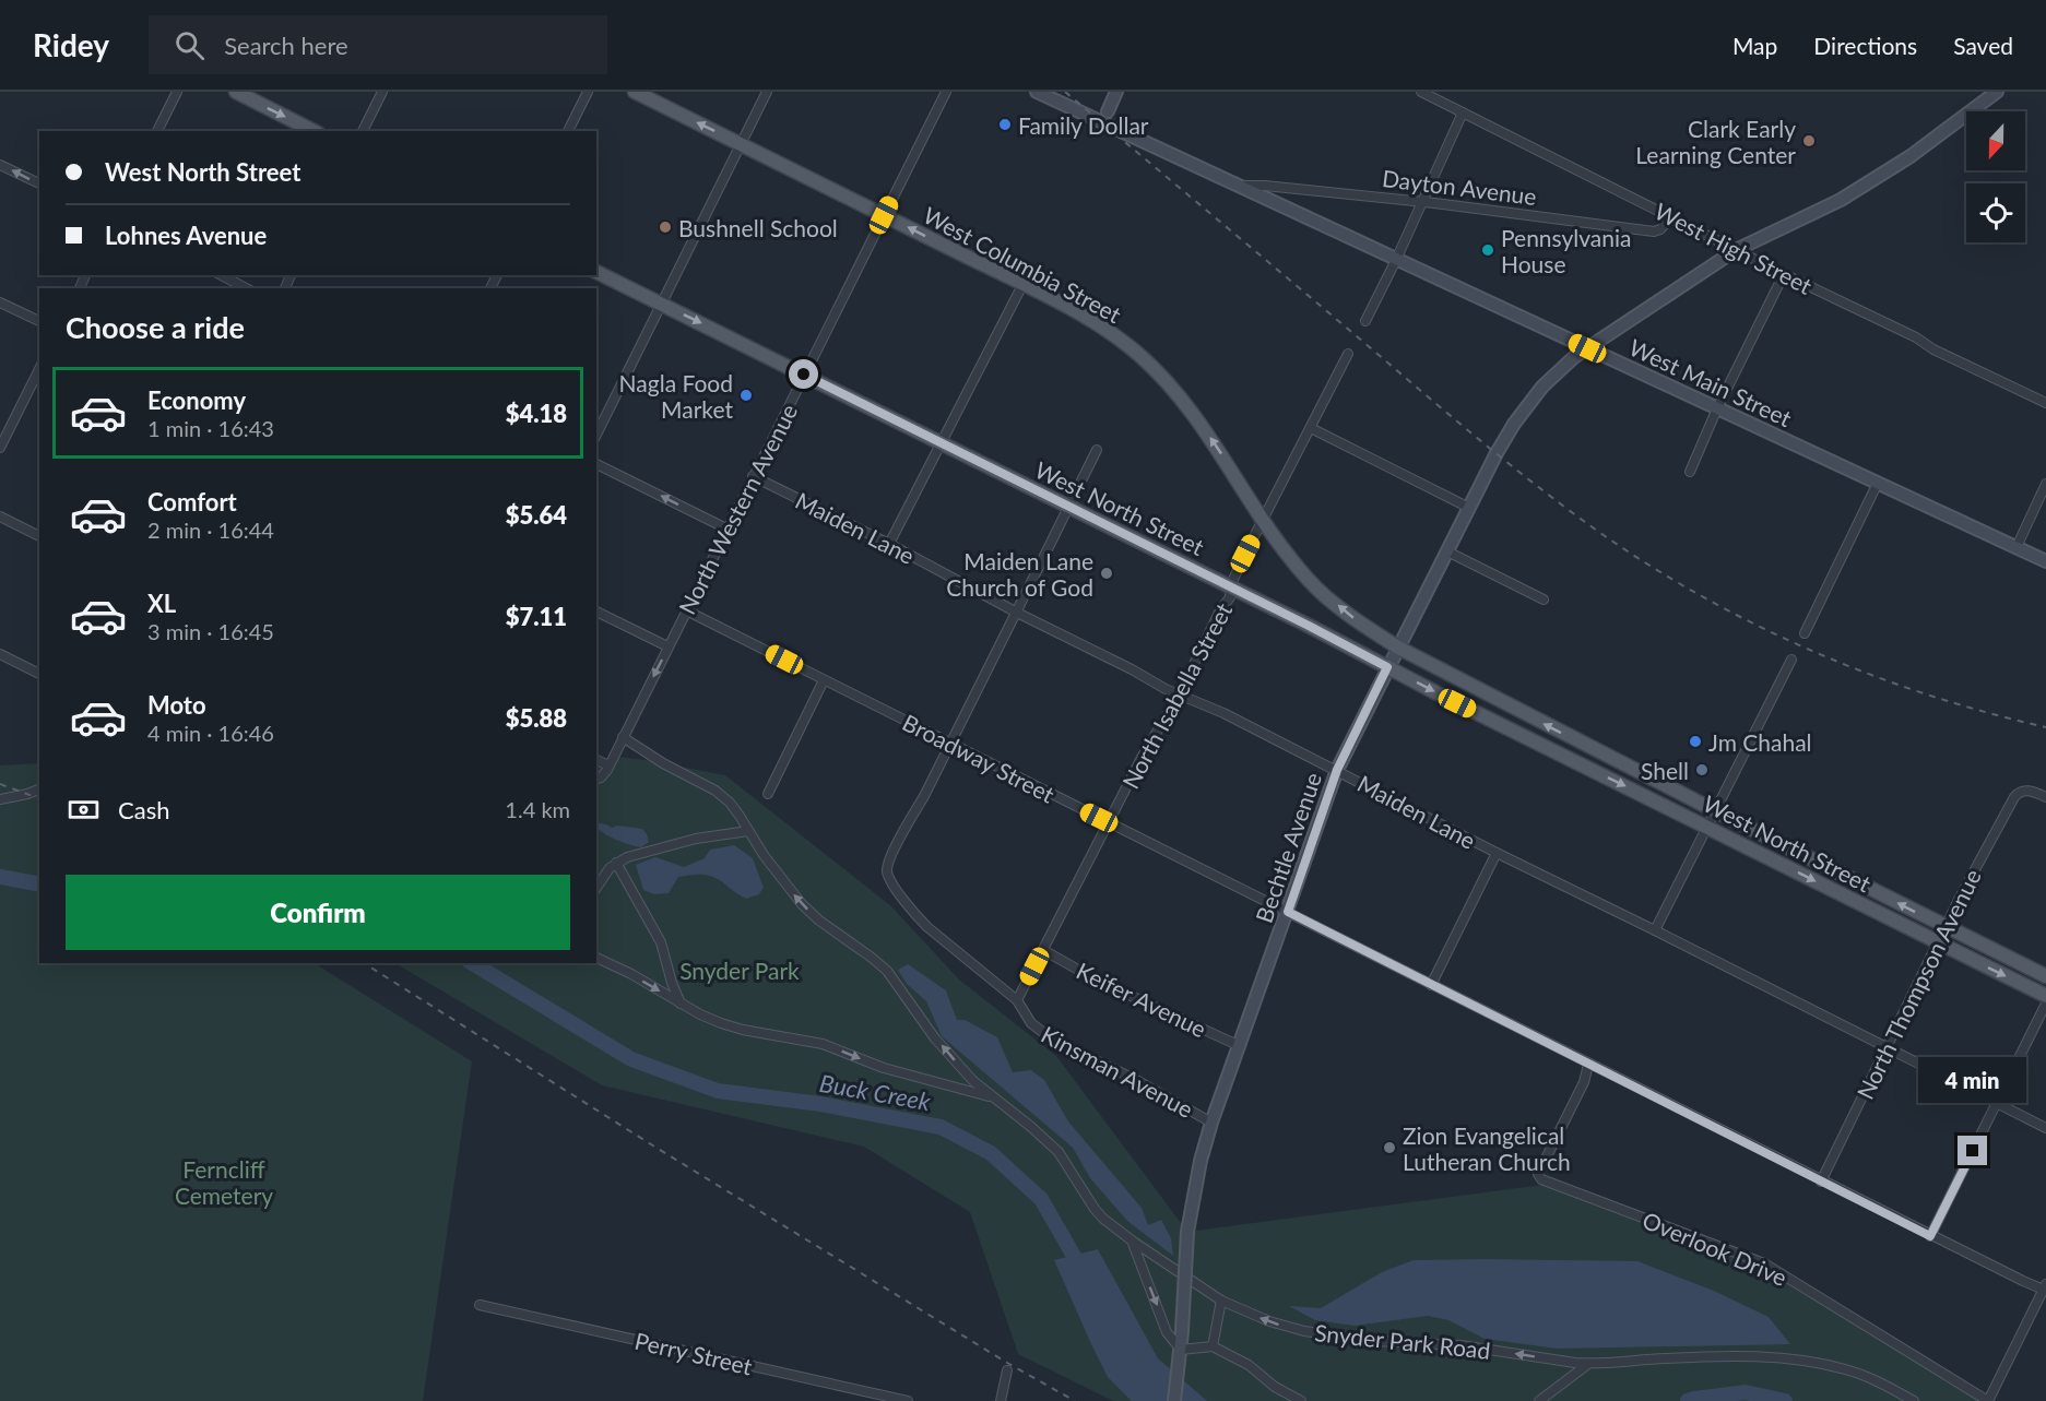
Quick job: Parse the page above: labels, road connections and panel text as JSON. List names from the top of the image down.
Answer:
{
  "streets": {
    "main road": [
      "West Columbia Street",
      "West Main Street",
      "West North Street",
      "Bechtle Avenue"
    ],
    "street": [
      "Dayton Avenue",
      "West High Street",
      "North Western Avenue",
      "Maiden Lane",
      "North Isabella Street",
      "Broadway Street",
      "North Thompson Avenue",
      "Keifer Avenue",
      "Kinsman Avenue",
      "Overlook Drive",
      "Snyder Park Road",
      "Perry Street"
    ]
  },
  "crossings": [
    ["Dayton Avenue", "West High Street"],
    ["Dayton Avenue", "West Main Street"],
    ["West High Street", "Bechtle Avenue"],
    ["West Columbia Street", "West North Street"],
    ["West Columbia Street", "North Western Avenue"],
    ["West Columbia Street", "North Isabella Street"],
    ["West Columbia Street", "Bechtle Avenue"],
    ["West Main Street", "Bechtle Avenue"],
    ["West North Street", "North Western Avenue"],
    ["West North Street", "North Isabella Street"],
    ["West North Street", "Bechtle Avenue"],
    ["West North Street", "North Thompson Avenue"],
    ["West North Street", "Kinsman Avenue"],
    ["North Western Avenue", "Maiden Lane"],
    ["North Western Avenue", "Broadway Street"],
    ["North Western Avenue", "Snyder Park Road"],
    ["Maiden Lane", "North Isabella Street"],
    ["Maiden Lane", "Bechtle Avenue"],
    ["Maiden Lane", "North Thompson Avenue"],
    ["Maiden Lane", "Kinsman Avenue"],
    ["North Isabella Street", "Broadway Street"],
    ["North Isabella Street", "Keifer Avenue"],
    ["North Isabella Street", "Kinsman Avenue"],
    ["Broadway Street", "Bechtle Avenue"],
    ["Broadway Street", "North Thompson Avenue"],
    ["Broadway Street", "Kinsman Avenue"],
    ["Broadway Street", "Overlook Drive"],
    ["Bechtle Avenue", "Keifer Avenue"],
    ["Bechtle Avenue", "Kinsman Avenue"]
  ],
  "one_way": ["West Columbia Street"],
  "water": ["Buck Creek"],
  "parks": ["Snyder Park", "Ferncliff Cemetery"],
  "places": [
    "Family Dollar",
    "Clark Early Learning Center",
    "Bushnell School",
    "Pennsylvania House",
    "Nagla Food Market",
    "Maiden Lane Church of God",
    "Jm Chahal",
    "Shell",
    "Zion Evangelical Lutheran Church"
  ],
  "north": "bottom",
  "page": {
    "header": "Ridey",
    "search": "Search here",
    "nav": ["Map", "Directions", "Saved"],
    "banner": ["West North Street", "Lohnes Avenue"],
    "heading": "Choose a ride",
    "list": [
      {
        "name": "Economy",
        "note": "1 min · 16:43",
        "value": "$4.18"
      },
      {
        "name": "Comfort",
        "note": "2 min · 16:44",
        "value": "$5.64"
      },
      {
        "name": "XL",
        "note": "3 min · 16:45",
        "value": "$7.11"
      },
      {
        "name": "Moto",
        "note": "4 min · 16:46",
        "value": "$5.88"
      }
    ],
    "pay": ["Cash", "1.4 km"],
    "buttons": "Confirm",
    "bubble": "4 min"
  }
}
